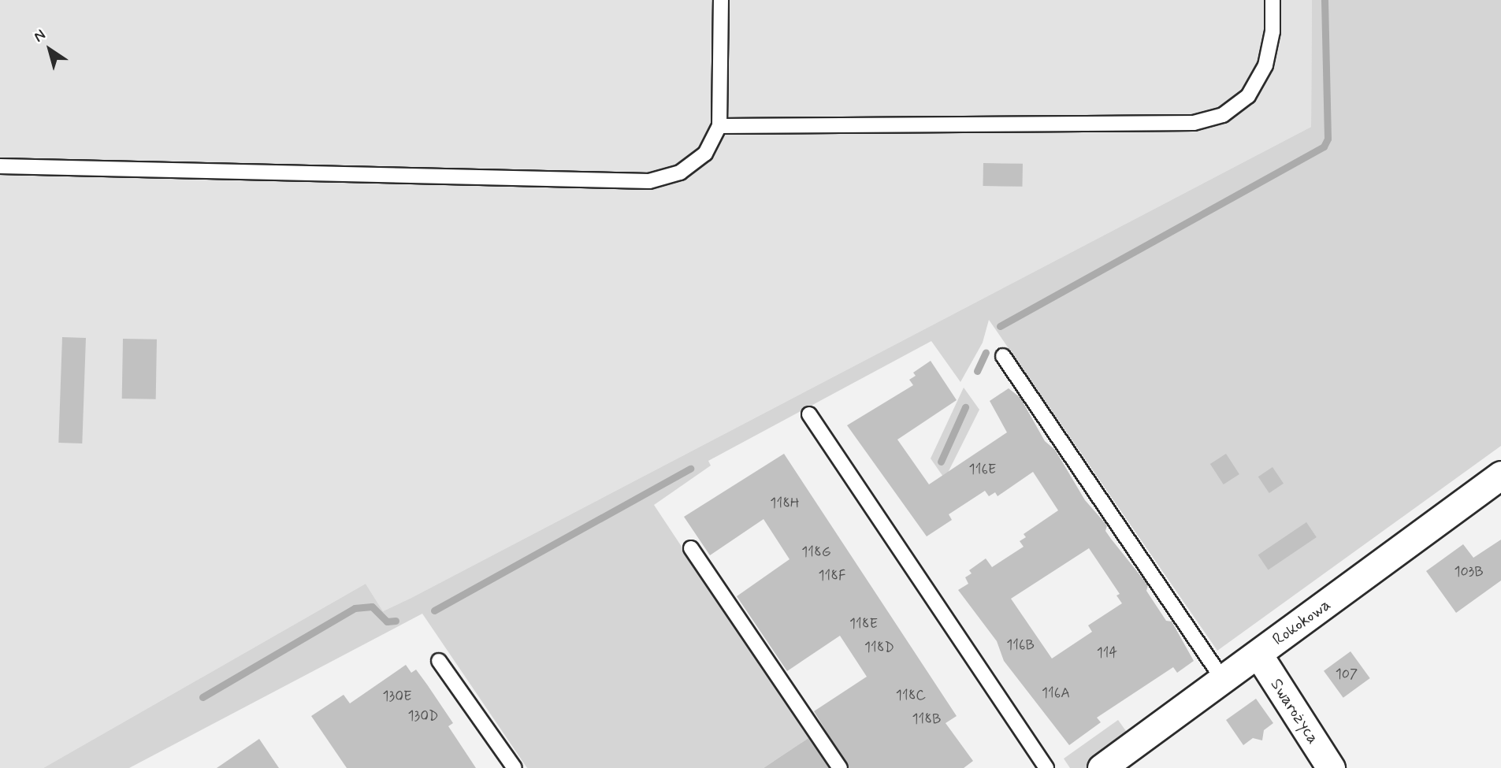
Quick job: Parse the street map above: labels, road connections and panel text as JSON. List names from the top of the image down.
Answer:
{
  "streets": {
    "street": ["Rokokowa", "Swarożyca"]
  },
  "crossings": [
    ["Rokokowa", "Swarożyca"]
  ],
  "house_numbers": [
    "116E",
    "118H",
    "118G",
    "103B",
    "118F",
    "118E",
    "116B",
    "118D",
    "114",
    "107",
    "116A",
    "118C",
    "130E",
    "130D",
    "118B"
  ],
  "north": "top left"
}
